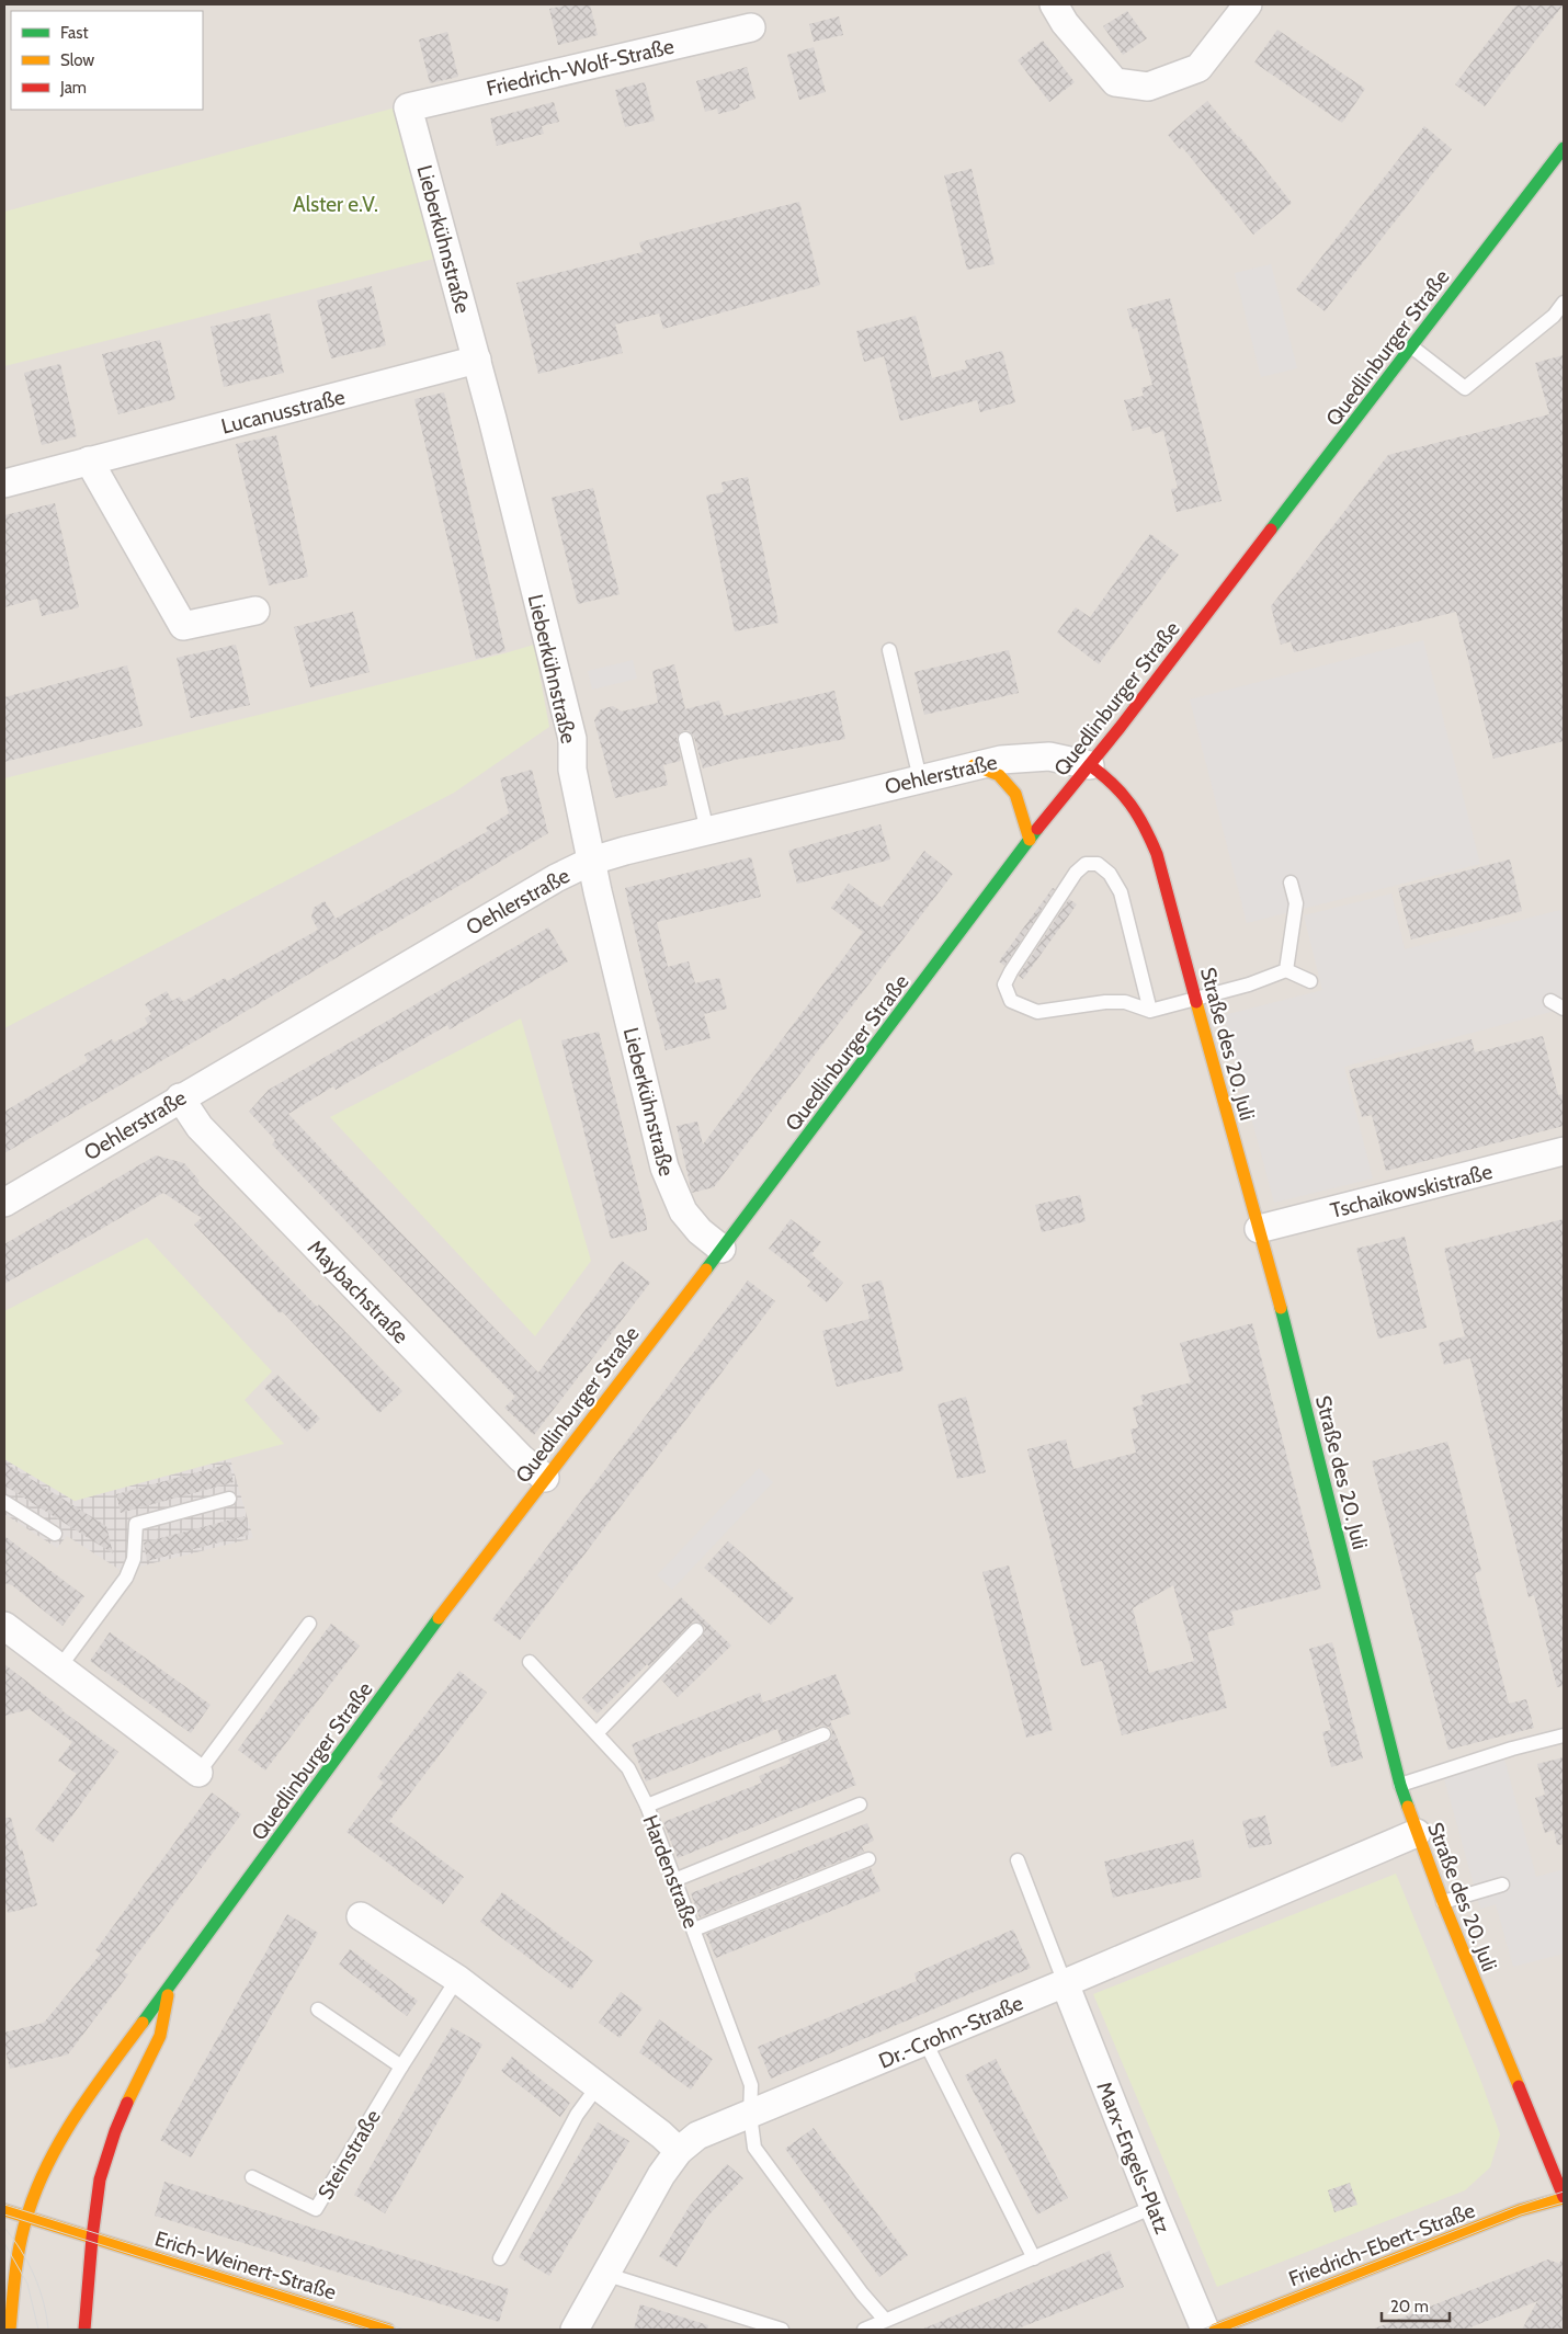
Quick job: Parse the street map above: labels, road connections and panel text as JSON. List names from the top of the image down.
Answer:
{
  "streets": {
    "main road": [
      "Quedlinburger Straße",
      "Straße des 20. Juli",
      "Friedrich-Ebert-Straße",
      "Erich-Weinert-Straße"
    ],
    "street": [
      "Friedrich-Wolf-Straße",
      "Lieberkühnstraße",
      "Lucanusstraße",
      "Oehlerstraße",
      "Tschaikowskistraße",
      "Maybachstraße",
      "Dr.-Crohn-Straße",
      "Marx-Engels-Platz"
    ],
    "lane": ["Hardenstraße", "Steinstraße"]
  },
  "crossings": [
    ["Friedrich-Wolf-Straße", "Lieberkühnstraße"],
    ["Lieberkühnstraße", "Quedlinburger Straße"],
    ["Lieberkühnstraße", "Lucanusstraße"],
    ["Lieberkühnstraße", "Oehlerstraße"],
    ["Quedlinburger Straße", "Oehlerstraße"],
    ["Quedlinburger Straße", "Straße des 20. Juli"],
    ["Quedlinburger Straße", "Maybachstraße"],
    ["Quedlinburger Straße", "Erich-Weinert-Straße"],
    ["Oehlerstraße", "Straße des 20. Juli"],
    ["Oehlerstraße", "Maybachstraße"],
    ["Straße des 20. Juli", "Tschaikowskistraße"],
    ["Straße des 20. Juli", "Dr.-Crohn-Straße"],
    ["Straße des 20. Juli", "Friedrich-Ebert-Straße"],
    ["Hardenstraße", "Dr.-Crohn-Straße"],
    ["Dr.-Crohn-Straße", "Marx-Engels-Platz"]
  ],
  "parks": ["Alster e.V."],
  "legend": ["Fast", "Slow", "Jam"],
  "scale_bar": "20 m"
}
